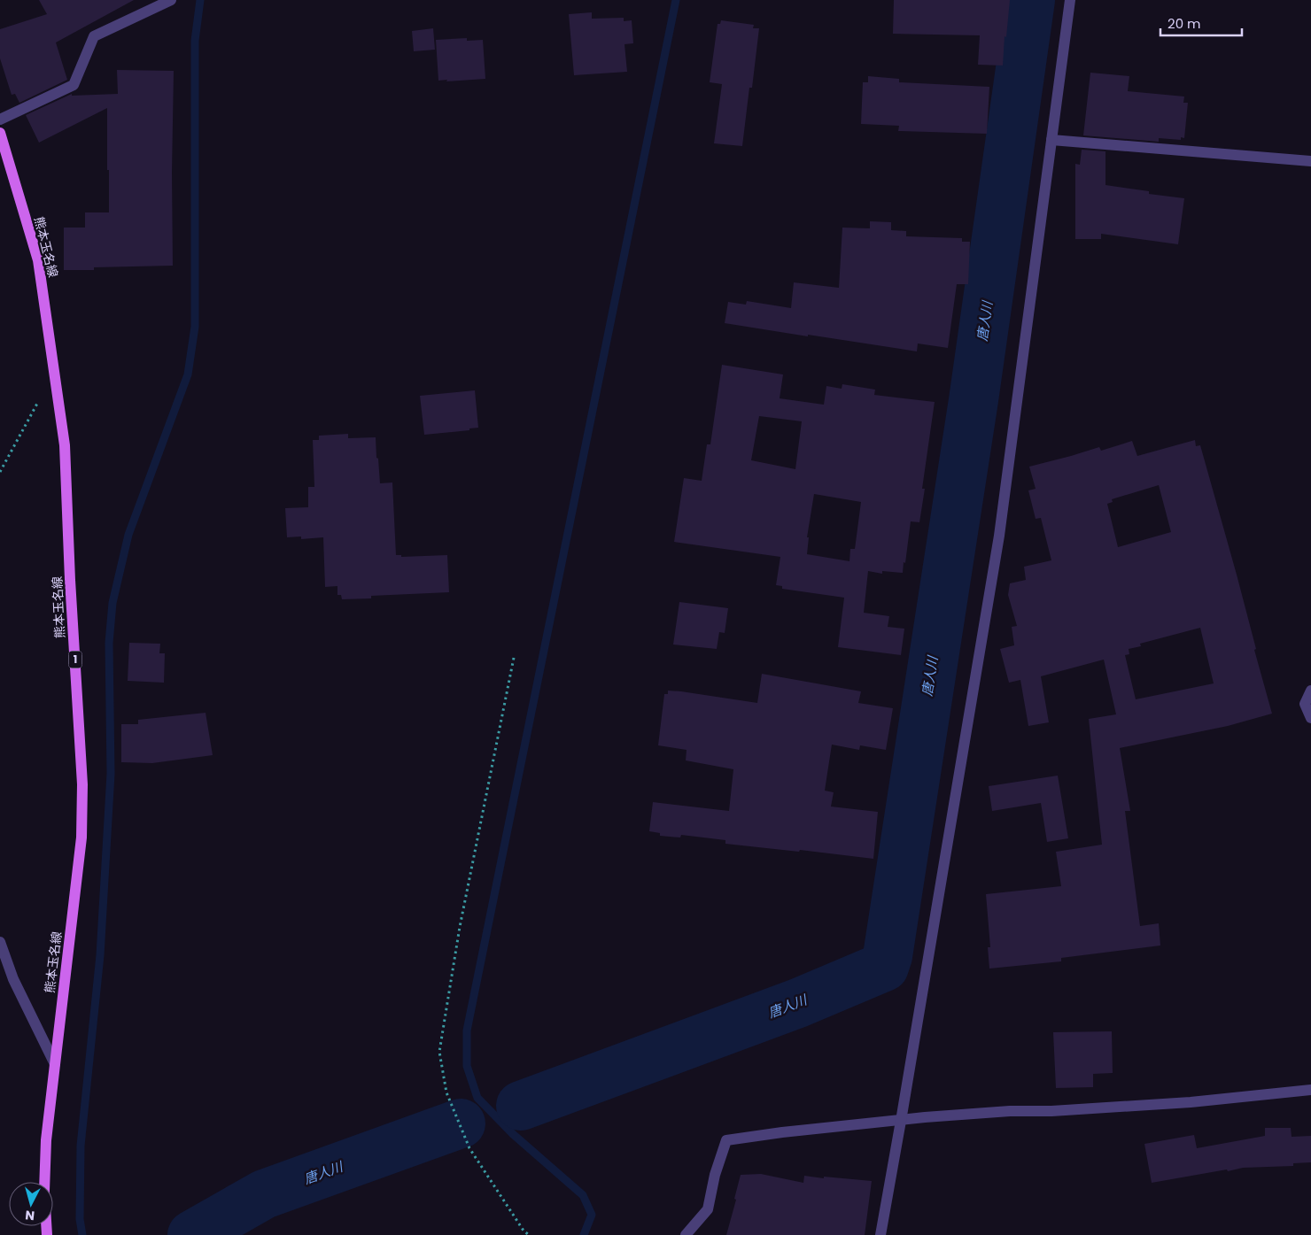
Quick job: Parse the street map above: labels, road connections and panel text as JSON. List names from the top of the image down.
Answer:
{
  "streets": {
    "main road": ["熊本玉名線", "1"]
  },
  "water": ["唐人川"],
  "scale_bar": "20 m",
  "north": "bottom"
}
